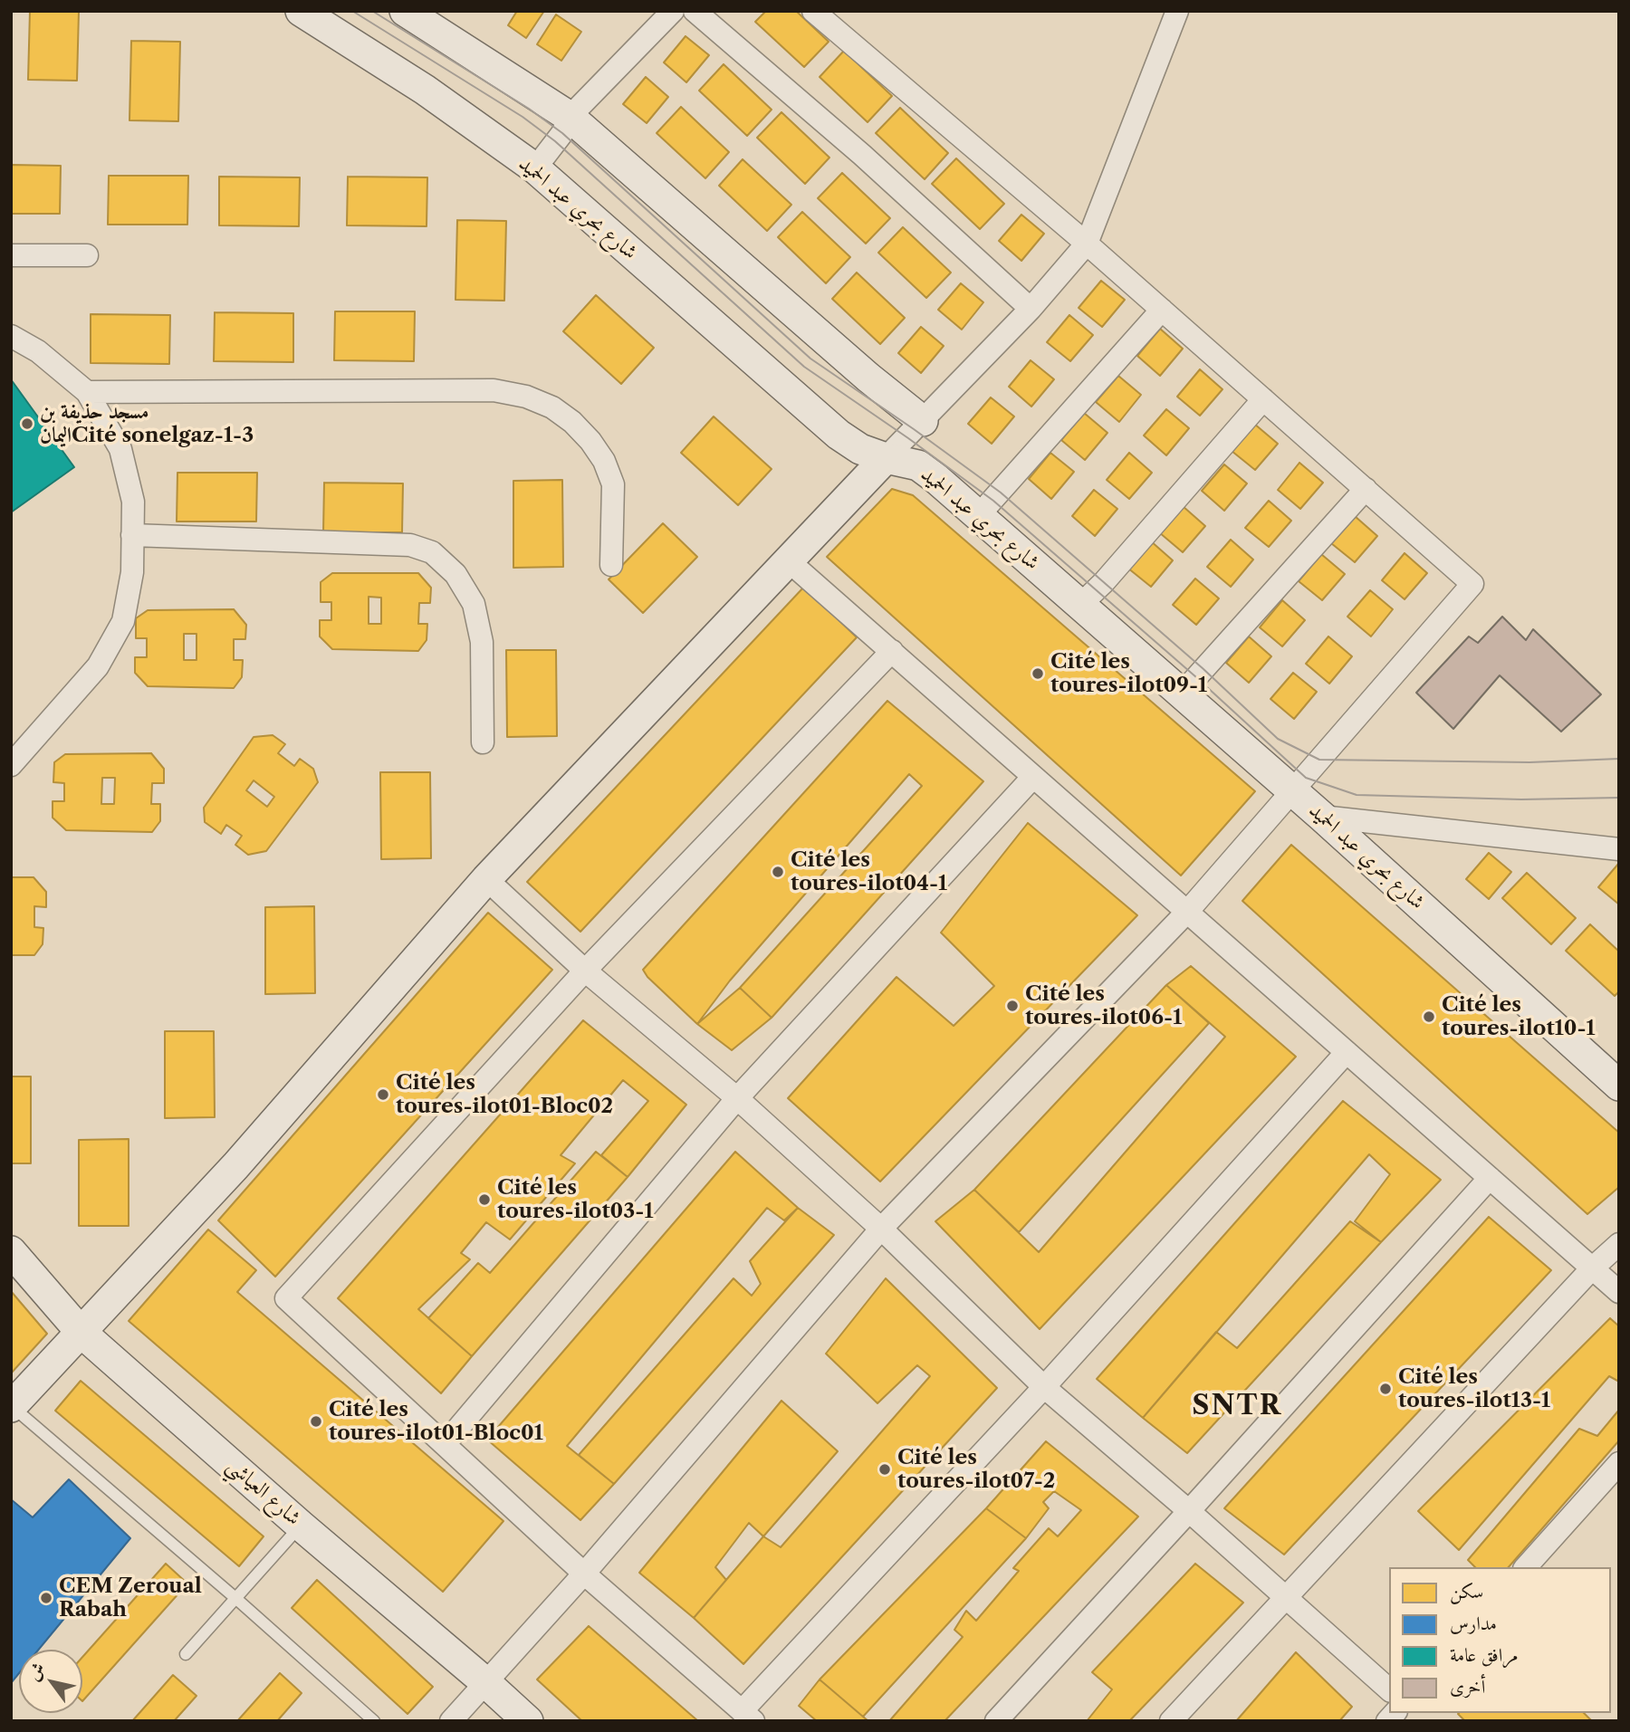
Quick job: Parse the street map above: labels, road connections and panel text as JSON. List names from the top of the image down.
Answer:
{
  "streets": {
    "street": ["شارع بحري عبد الحميد", "شارع العياشي"]
  },
  "districts": ["SNTR"],
  "places": [
    "مسجد حذيفة بن اليمانCité sonelgaz-1-3",
    "Cité les toures-ilot09-1",
    "Cité les toures-ilot04-1",
    "Cité les toures-ilot06-1",
    "Cité les toures-ilot10-1",
    "Cité les toures-ilot01-Bloc02",
    "Cité les toures-ilot03-1",
    "Cité les toures-ilot13-1",
    "Cité les toures-ilot01-Bloc01",
    "Cité les toures-ilot07-2",
    "CEM Zeroual Rabah"
  ],
  "legend": [
    "سكن",
    "مدارس",
    "مرافق عامة",
    "أخرى"
  ],
  "north": "top left"
}
